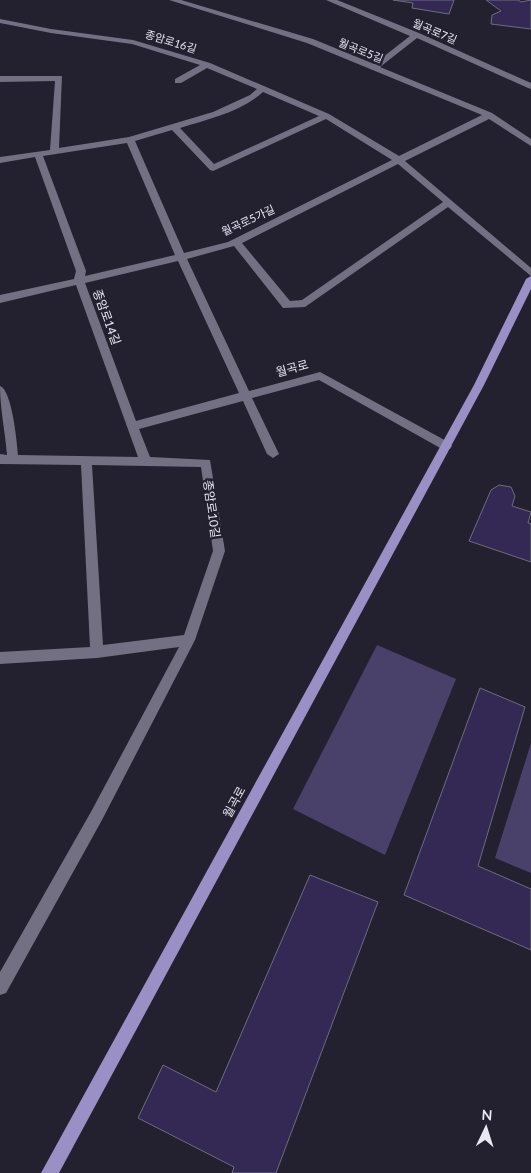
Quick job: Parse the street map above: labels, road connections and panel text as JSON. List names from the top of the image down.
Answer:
{
  "streets": {
    "main road": ["월곡로"],
    "street": [
      "월곡로7길",
      "종암로16길",
      "월곡로5길",
      "월곡로5가길",
      "종암로14길",
      "종암로10길"
    ]
  },
  "crossings": [
    ["종암로16길", "월곡로5가길"],
    ["월곡로5길", "월곡로5가길"],
    ["월곡로5가길", "종암로14길"],
    ["종암로14길", "월곡로"],
    ["종암로14길", "종암로10길"]
  ],
  "north": "top"
}
